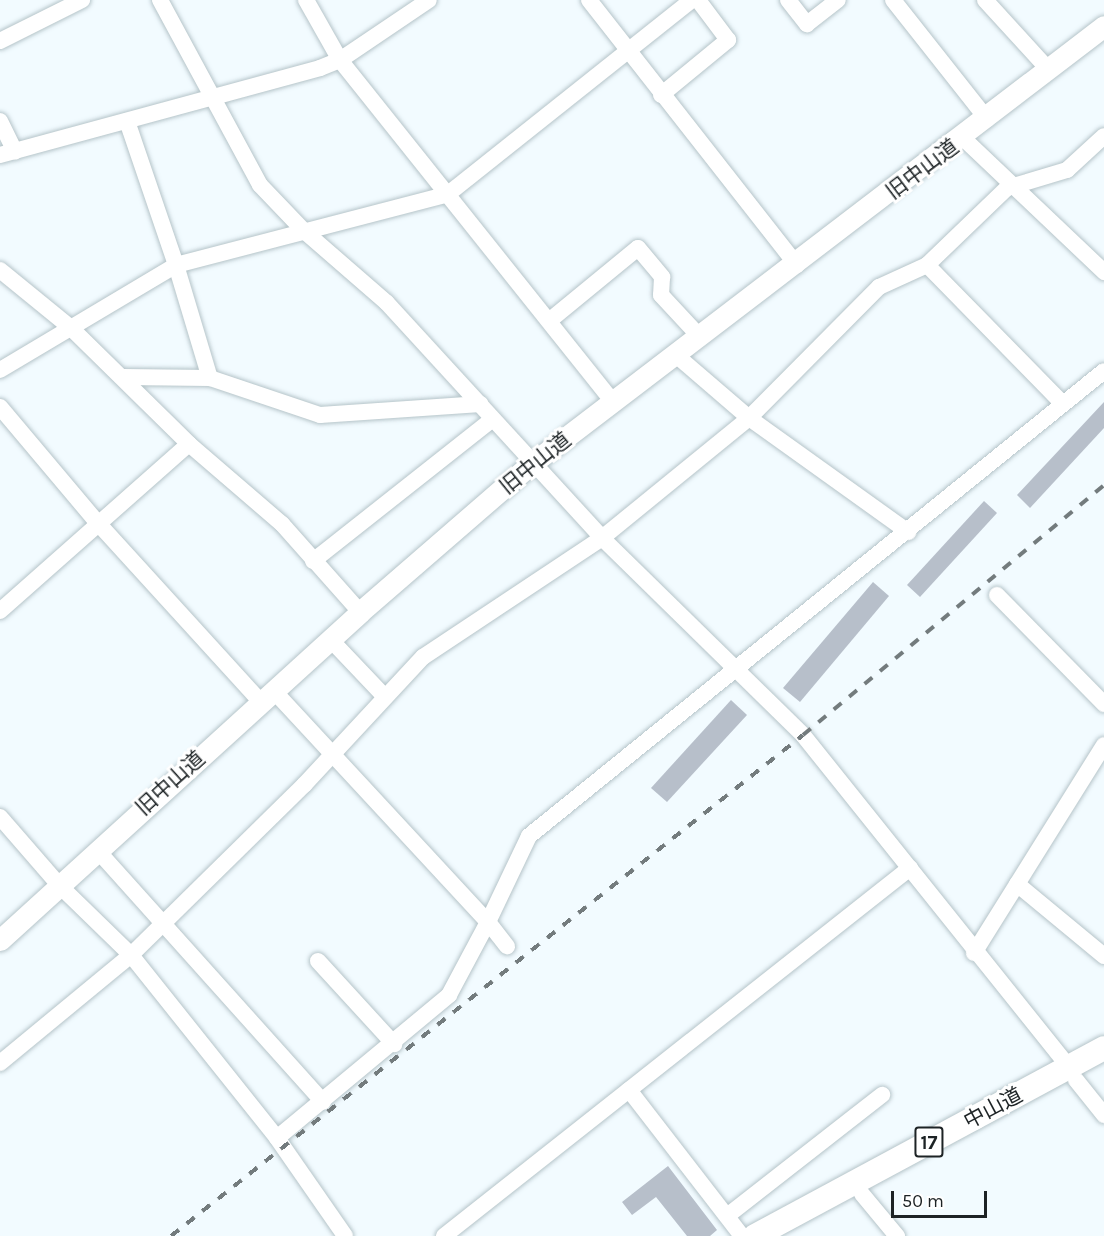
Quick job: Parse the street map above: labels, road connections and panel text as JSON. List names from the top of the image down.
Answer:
{
  "streets": {
    "highway": ["中山道", "17"],
    "main road": ["旧中山道"]
  },
  "scale_bar": "50 m"
}
